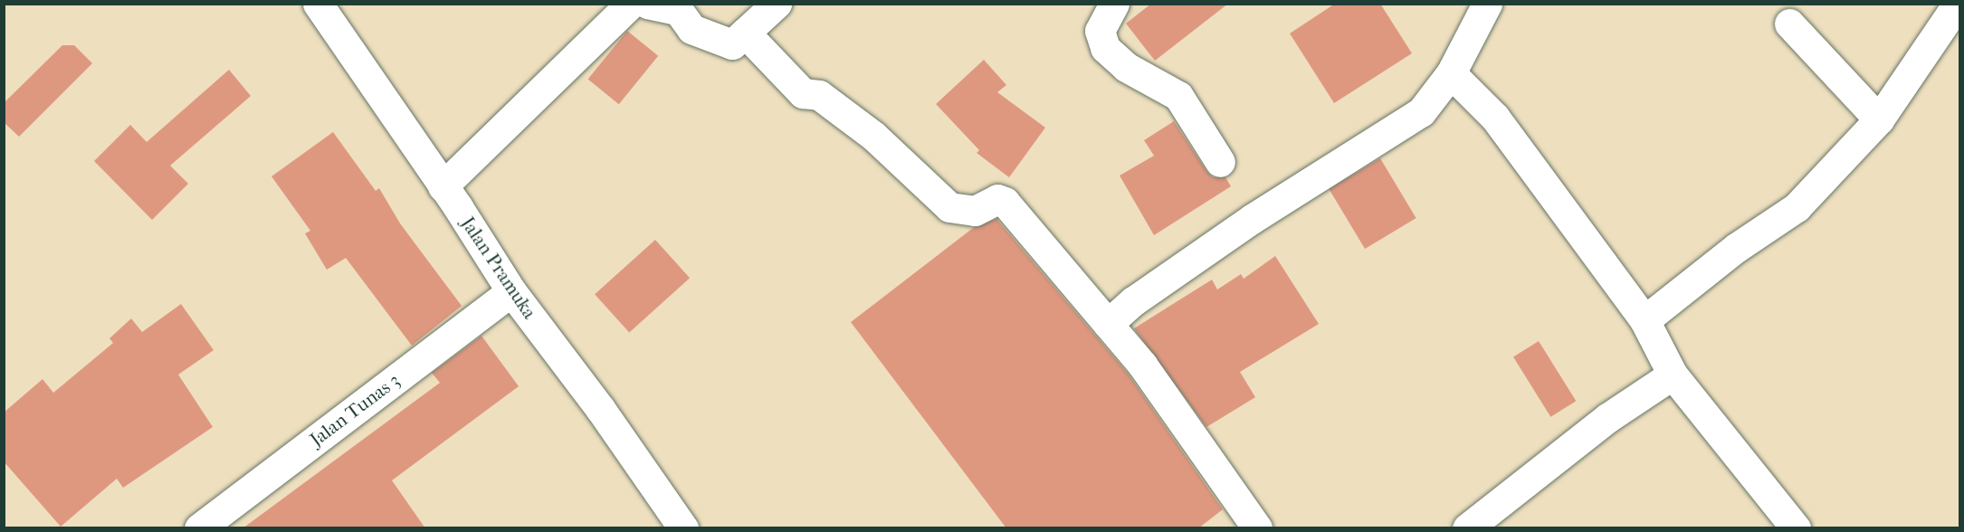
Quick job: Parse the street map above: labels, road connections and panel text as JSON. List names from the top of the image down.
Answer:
{
  "streets": {
    "street": ["Jalan Pramuka", "Jalan Tunas 3"]
  },
  "crossings": [
    ["Jalan Pramuka", "Jalan Tunas 3"]
  ]
}
